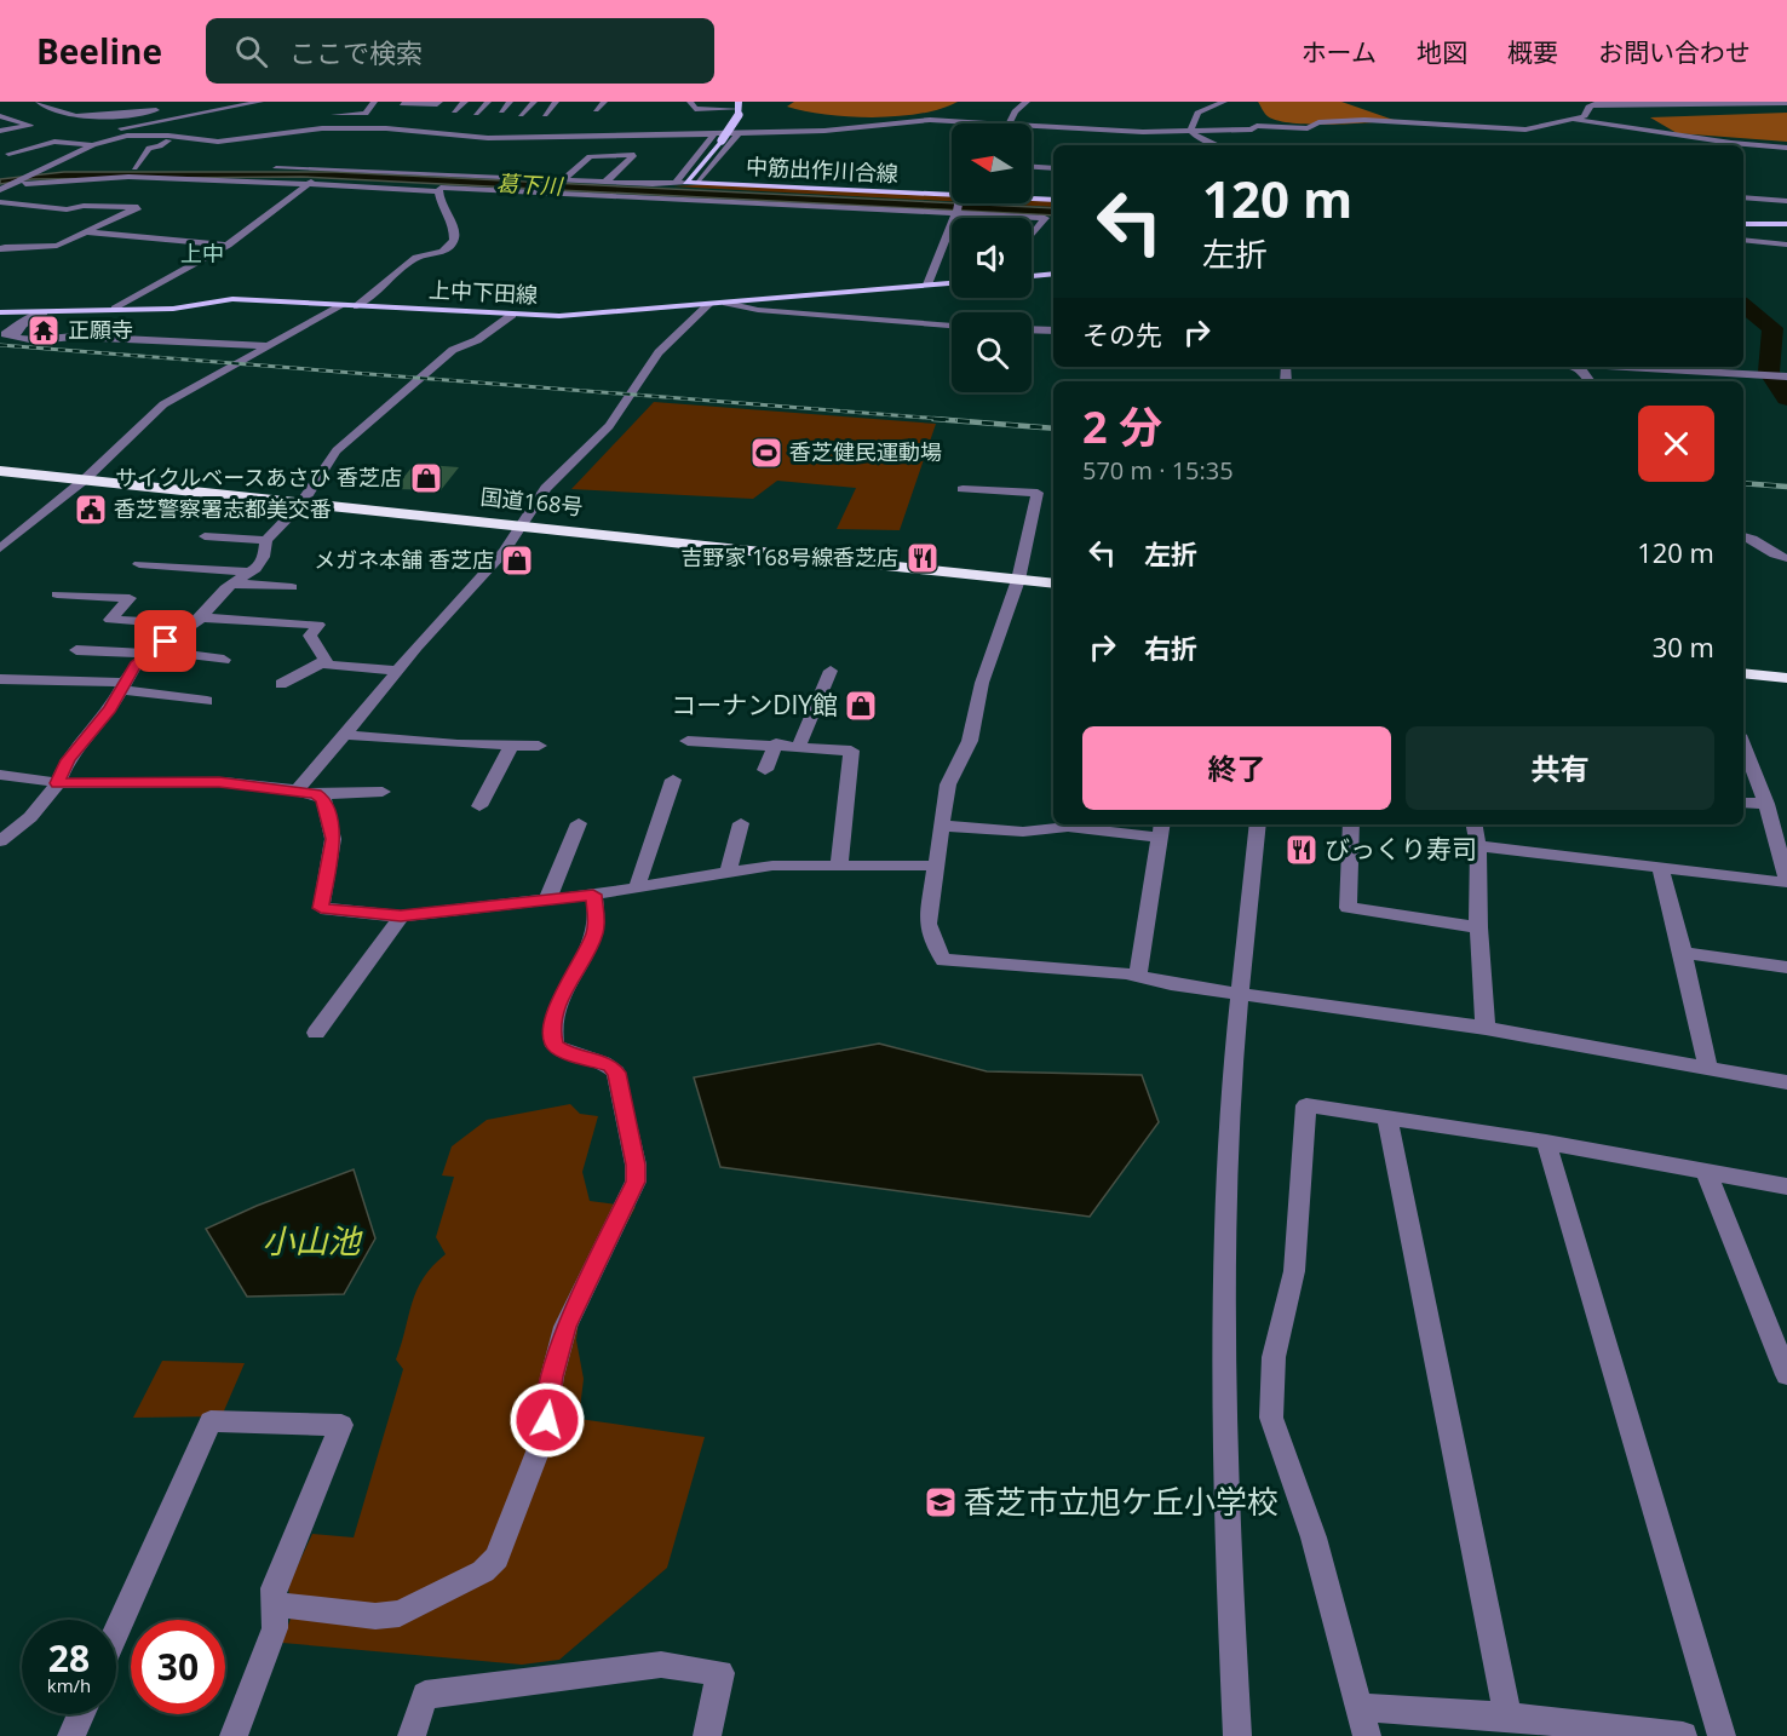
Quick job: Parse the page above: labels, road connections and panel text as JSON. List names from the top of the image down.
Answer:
{
  "streets": {
    "highway": ["国道168号"],
    "main road": ["中筋出作川合線", "上中下田線"]
  },
  "districts": ["上中"],
  "water": ["葛下川", "小山池"],
  "places": {
    "temple": ["正願寺"],
    "sports": ["香芝健民運動場"],
    "shop": ["サイクルベースあさひ 香芝店", "メガネ本舗 香芝店", "コーナンDIY館"],
    "public building": ["香芝警察署志都美交番"],
    "restaurant": ["吉野家 168号線香芝店", "びっくり寿司"],
    "school or university": ["香芝市立旭ケ丘小学校"]
  },
  "north": "left",
  "page": {
    "header": "Beeline",
    "search": "ここで検索",
    "nav": [
      "ホーム",
      "地図",
      "概要",
      "お問い合わせ"
    ],
    "turn": ["120 m", "左折"],
    "then": "その先",
    "heading": ["2 分", "570 m · 15:35"],
    "list": [
      {
        "name": "左折",
        "value": "120 m"
      },
      {
        "name": "右折",
        "value": "30 m"
      }
    ],
    "buttons": ["終了", "共有"],
    "speed": "28 km/h",
    "limit": "30"
  }
}
